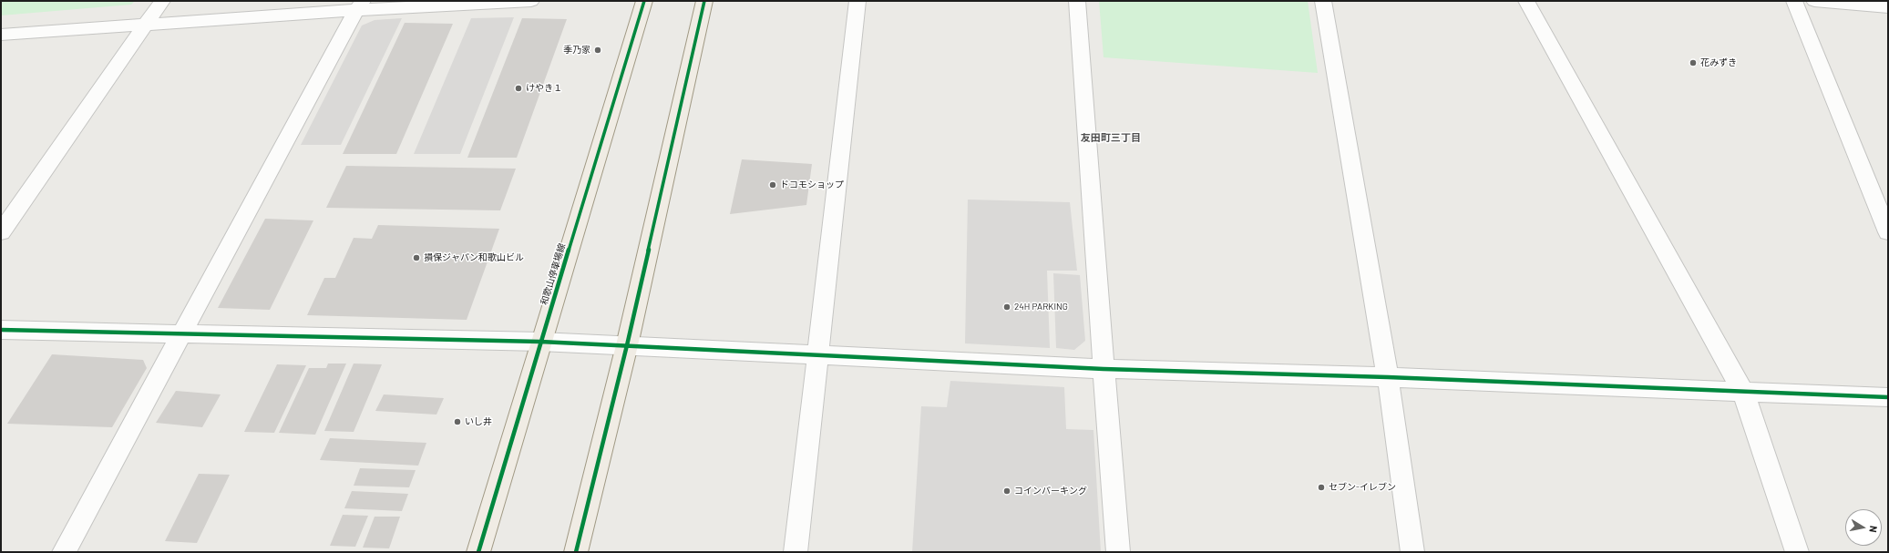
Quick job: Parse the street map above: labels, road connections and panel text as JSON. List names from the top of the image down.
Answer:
{
  "streets": {
    "main road": ["和歌山停車場線"]
  },
  "districts": ["友田町三丁目"],
  "places": [
    "季乃家",
    "花みずき",
    "けやき１",
    "ドコモショップ",
    "損保ジャパン和歌山ビル",
    "24H PARKING",
    "いし井",
    "セブン-イレブン",
    "コインパーキング"
  ],
  "north": "right"
}
